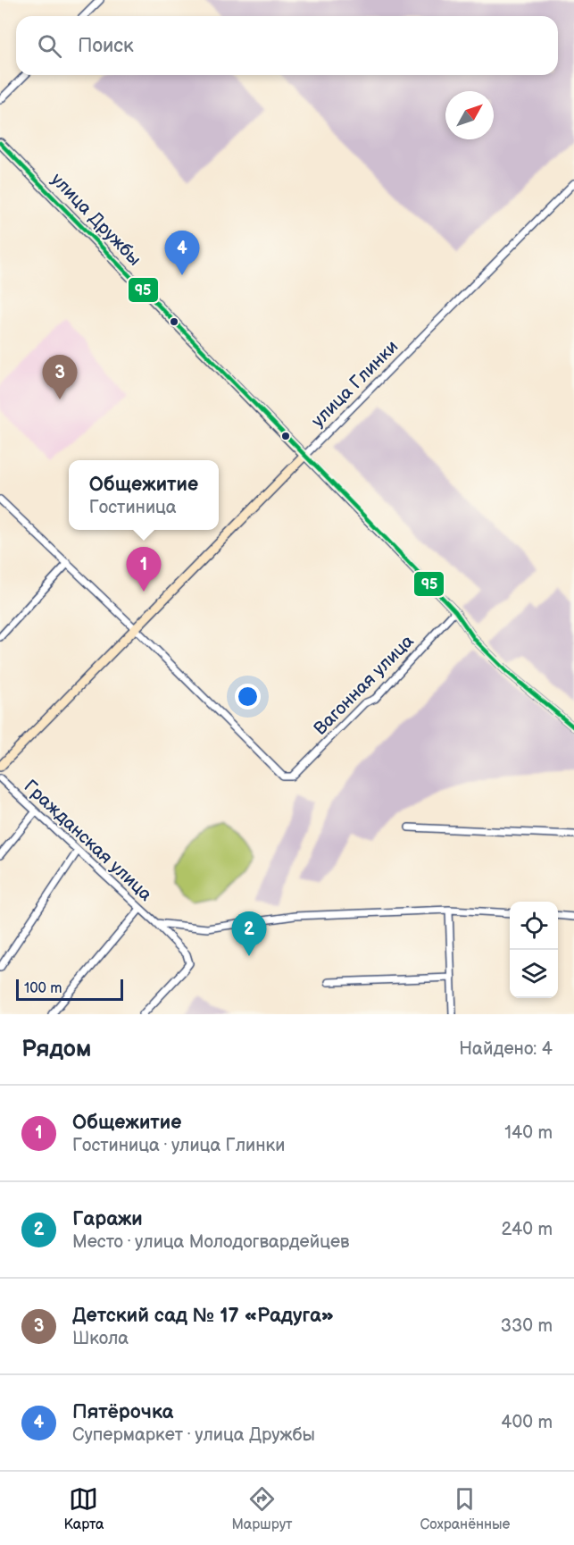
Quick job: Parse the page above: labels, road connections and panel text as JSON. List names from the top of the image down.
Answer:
{
  "streets": {
    "street": [
      "улица Дружбы",
      "улица Глинки",
      "Вагонная улица",
      "Гражданская улица"
    ]
  },
  "crossings": [
    ["улица Дружбы", "улица Глинки"],
    ["улица Глинки", "Вагонная улица"]
  ],
  "lines": ["transit line 95"],
  "scale_bar": "100 m",
  "north": "top right",
  "page": {
    "search": "Поиск",
    "pins": [
      "4",
      "3",
      "1",
      "2"
    ],
    "popup": ["Общежитие", "Гостиница"],
    "scale": "100 m",
    "heading": ["Рядом", "Найдено: 4"],
    "list": [
      {
        "mark": "1",
        "name": "Общежитие",
        "note": "Гостиница · улица Глинки",
        "value": "140 m"
      },
      {
        "mark": "2",
        "name": "Гаражи",
        "note": "Место · улица Молодогвардейцев",
        "value": "240 m"
      },
      {
        "mark": "3",
        "name": "Детский сад № 17 «Радуга»",
        "note": "Школа",
        "value": "330 m"
      },
      {
        "mark": "4",
        "name": "Пятёрочка",
        "note": "Супермаркет · улица Дружбы",
        "value": "400 m"
      }
    ],
    "nav": ["Карта", "Маршрут", "Сохранённые"]
  }
}
